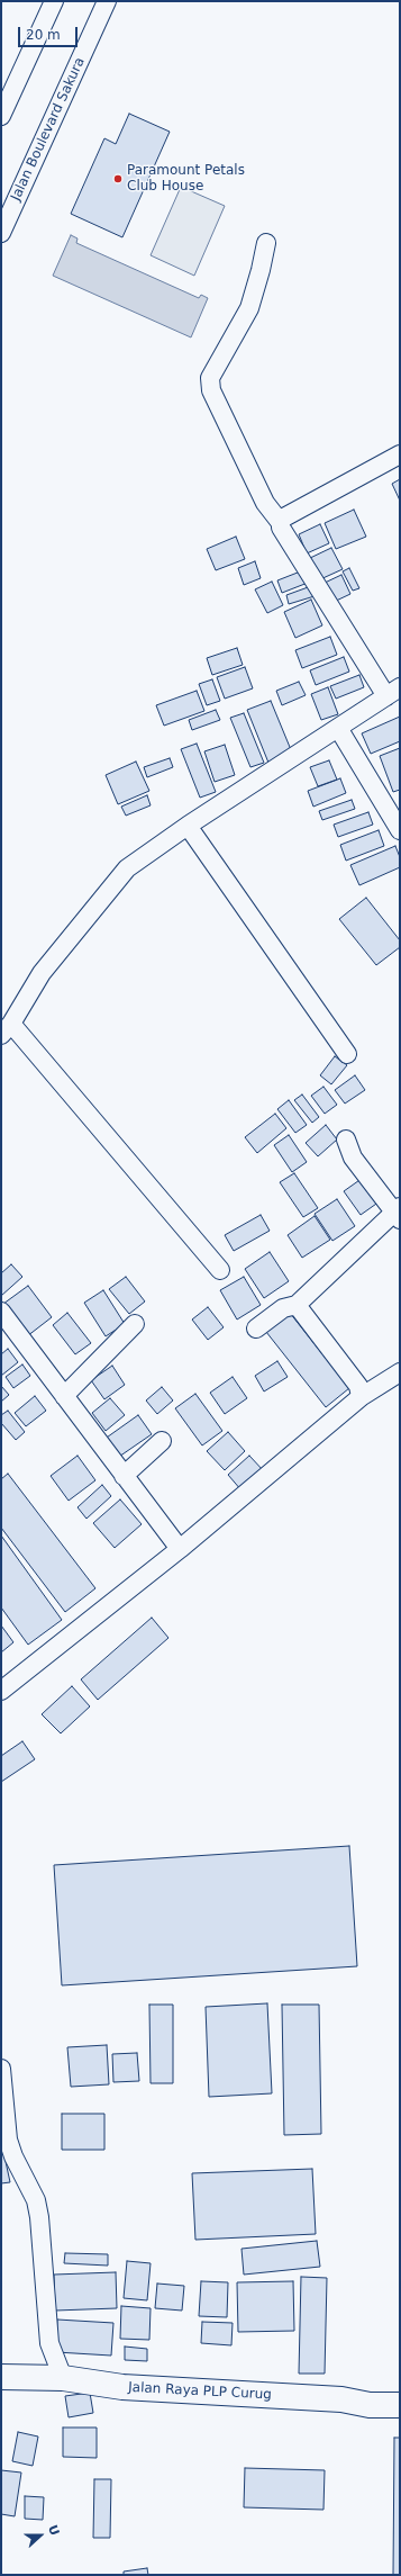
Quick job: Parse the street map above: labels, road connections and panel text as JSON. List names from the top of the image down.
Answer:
{
  "streets": {
    "main road": ["Jalan Raya PLP Curug"],
    "street": ["Jalan Boulevard Sakura"]
  },
  "places": ["Paramount Petals Club House"],
  "scale_bar": "20 m",
  "north": "right"
}
